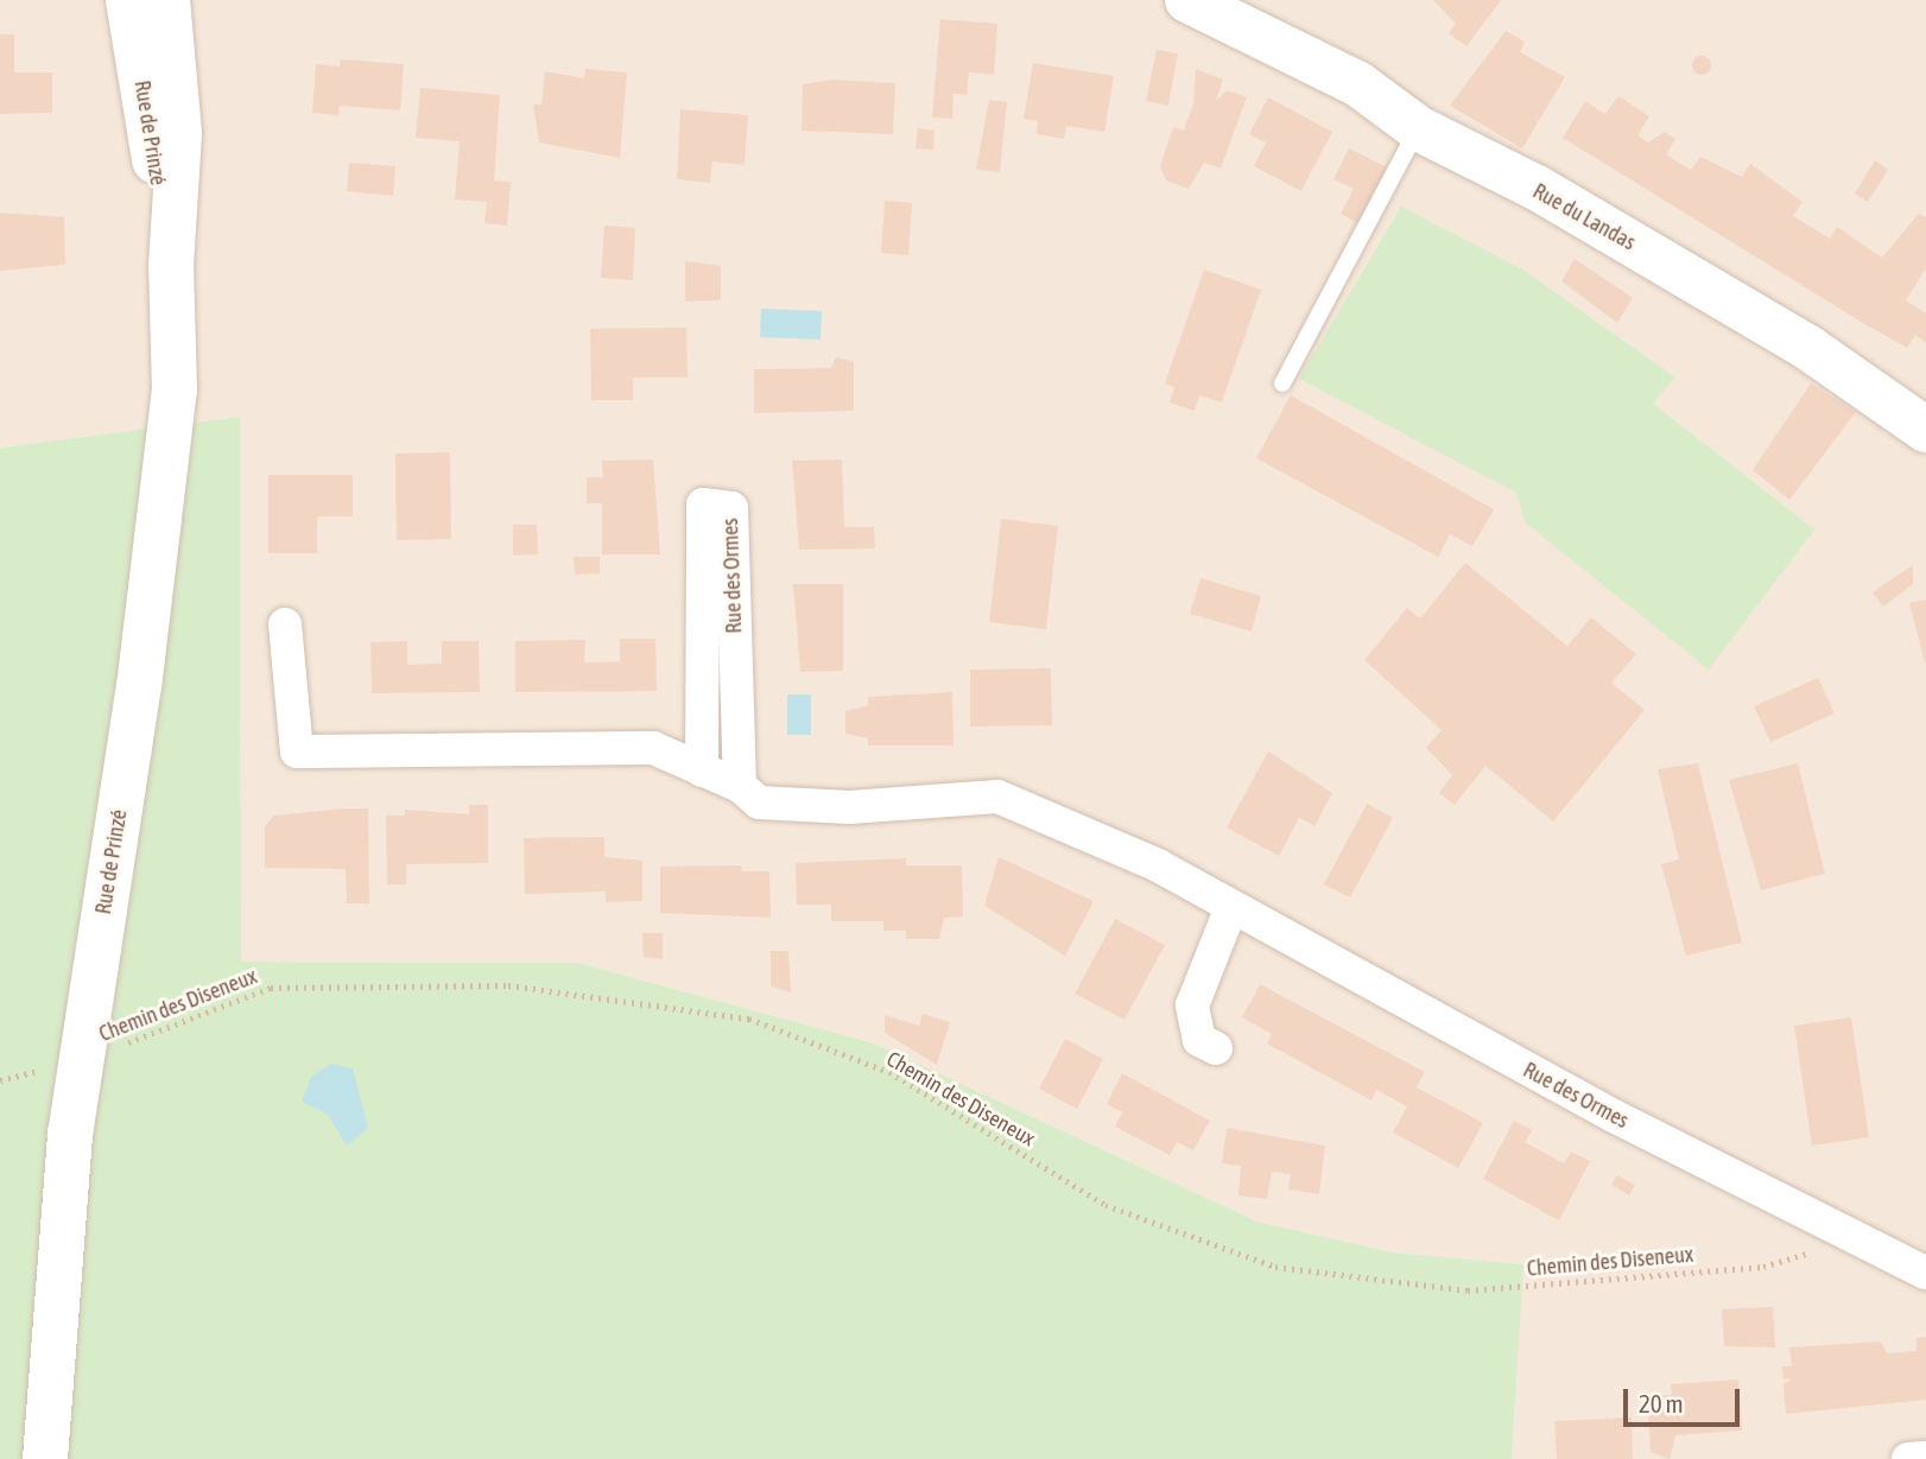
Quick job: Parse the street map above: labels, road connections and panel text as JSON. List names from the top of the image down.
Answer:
{
  "streets": {
    "street": ["Rue de Prinzé", "Rue du Landas", "Rue des Ormes"],
    "path": ["Chemin des Diseneux"]
  },
  "crossings": [
    ["Rue de Prinzé", "Chemin des Diseneux"],
    ["Rue des Ormes", "Chemin des Diseneux"]
  ],
  "scale_bar": "20 m"
}
